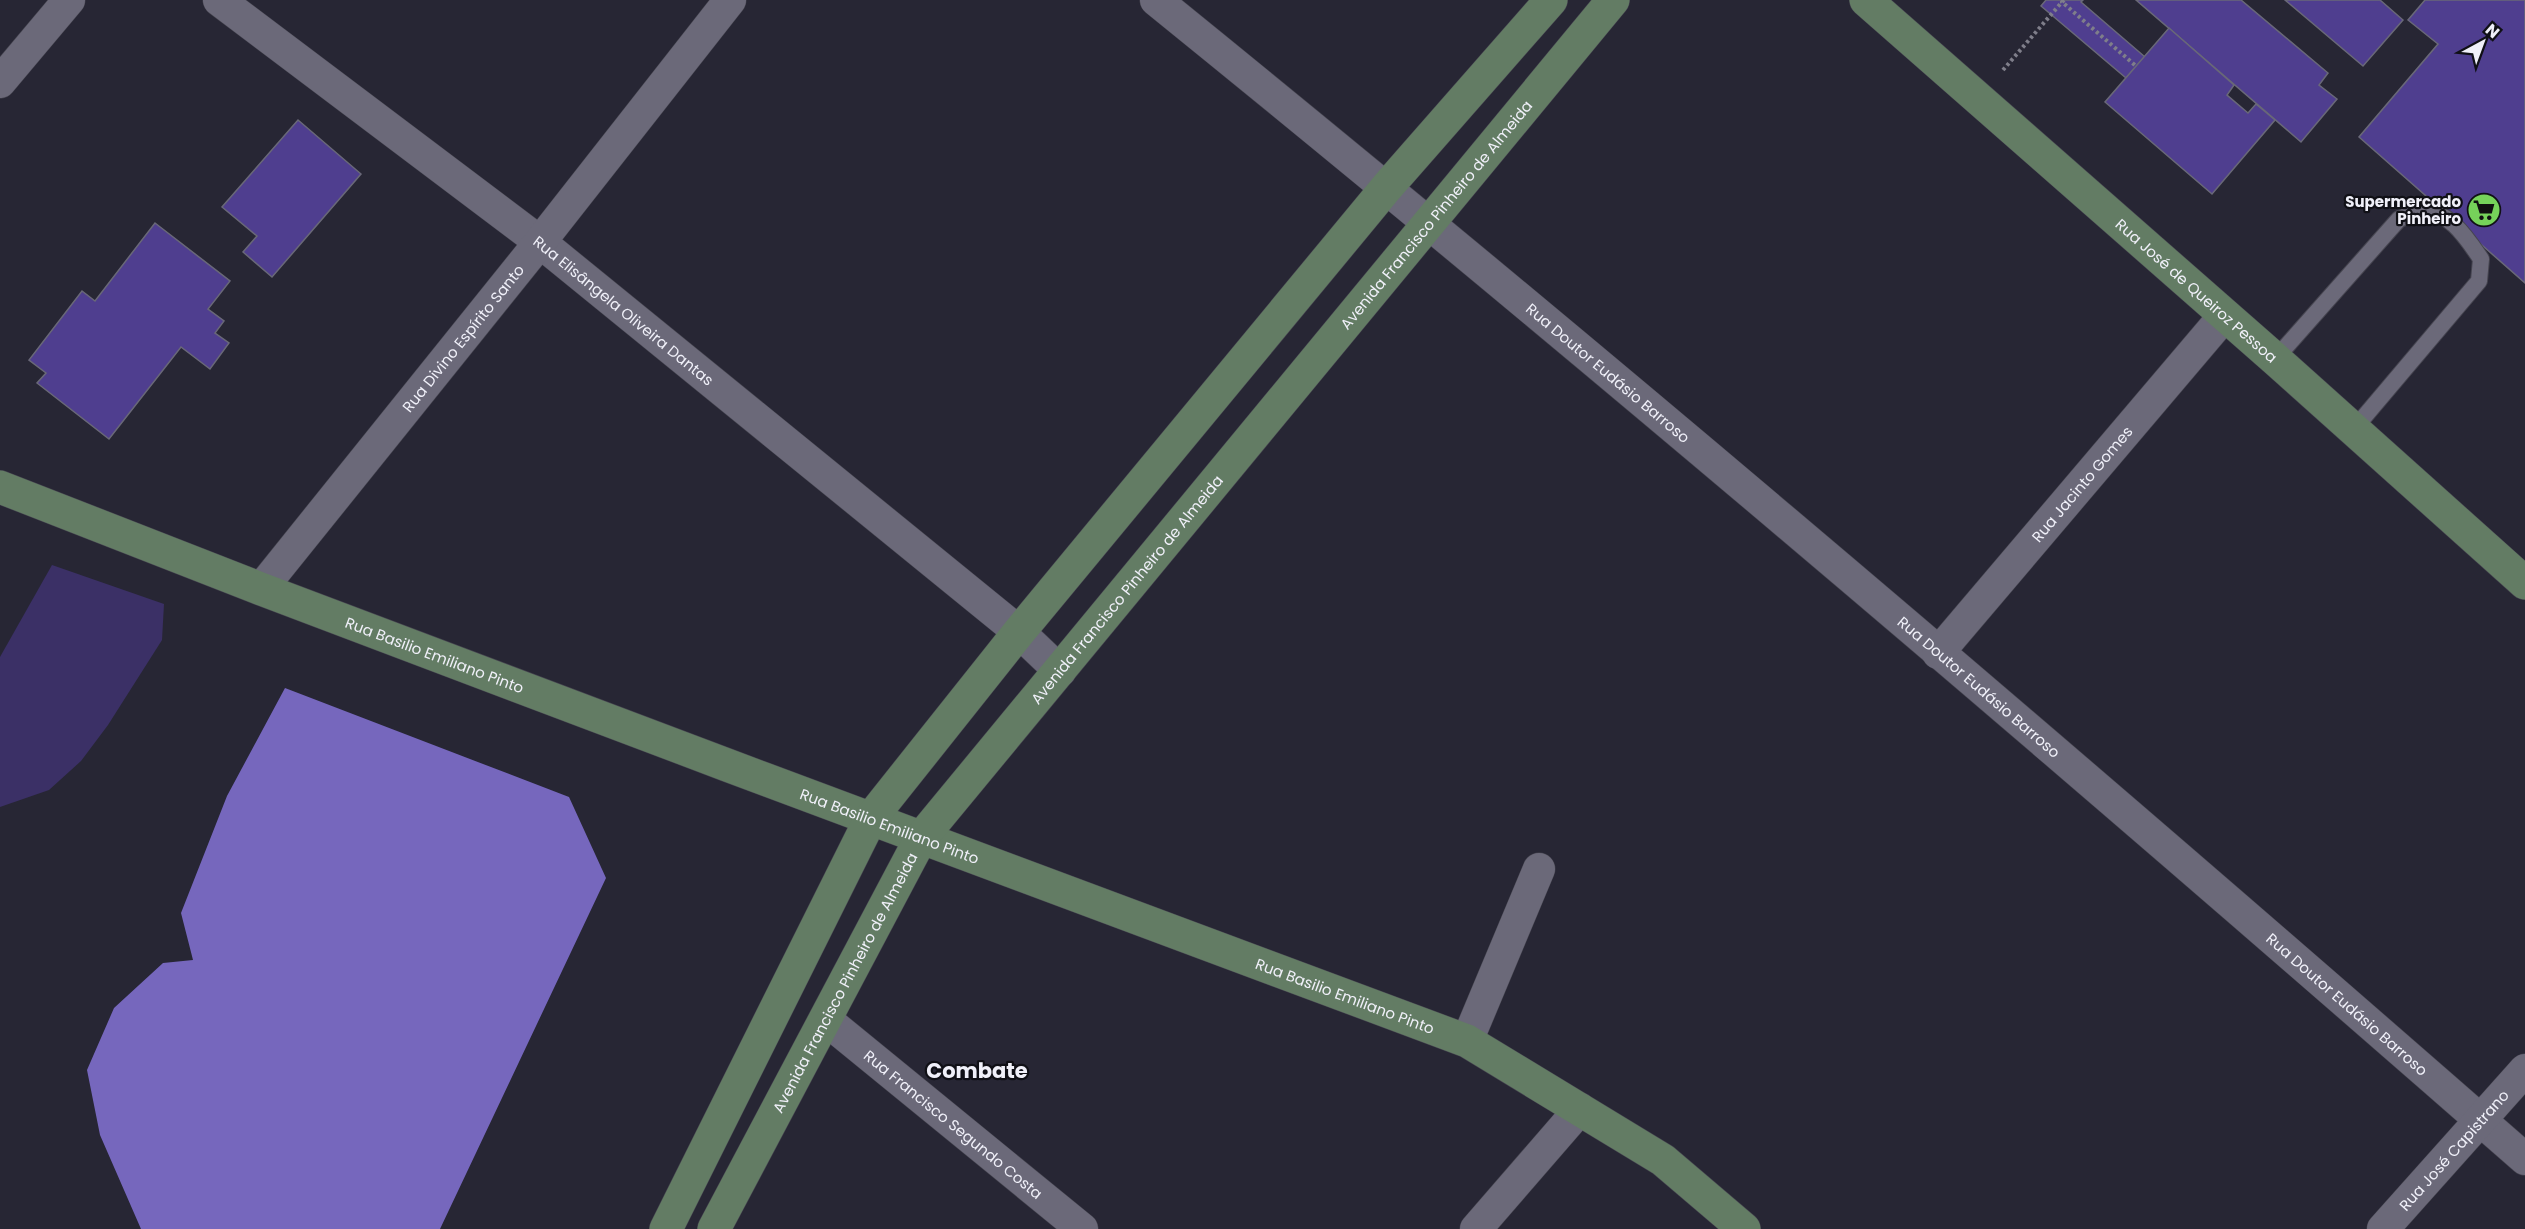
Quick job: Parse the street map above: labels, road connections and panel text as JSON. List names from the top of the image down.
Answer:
{
  "streets": {
    "main road": ["Avenida Francisco Pinheiro de Almeida", "Rua José de Queiroz Pessoa", "Rua Basilio Emiliano Pinto"],
    "street": [
      "Rua Elisângela Oliveira Dantas",
      "Rua Divino Espírito Santo",
      "Rua Doutor Eudásio Barroso",
      "Rua Jacinto Gomes",
      "Rua Francisco Segundo Costa",
      "Rua José Capistrano"
    ]
  },
  "crossings": [
    ["Avenida Francisco Pinheiro de Almeida", "Rua Elisângela Oliveira Dantas"],
    ["Avenida Francisco Pinheiro de Almeida", "Rua Doutor Eudásio Barroso"],
    ["Avenida Francisco Pinheiro de Almeida", "Rua Basilio Emiliano Pinto"],
    ["Avenida Francisco Pinheiro de Almeida", "Rua Francisco Segundo Costa"],
    ["Rua José de Queiroz Pessoa", "Rua Jacinto Gomes"],
    ["Rua Elisângela Oliveira Dantas", "Rua Divino Espírito Santo"],
    ["Rua Divino Espírito Santo", "Rua Basilio Emiliano Pinto"],
    ["Rua Doutor Eudásio Barroso", "Rua Jacinto Gomes"],
    ["Rua Doutor Eudásio Barroso", "Rua José Capistrano"]
  ],
  "districts": ["Combate"],
  "places": {
    "supermarket": ["Supermercado Pinheiro"]
  },
  "north": "top right"
}
